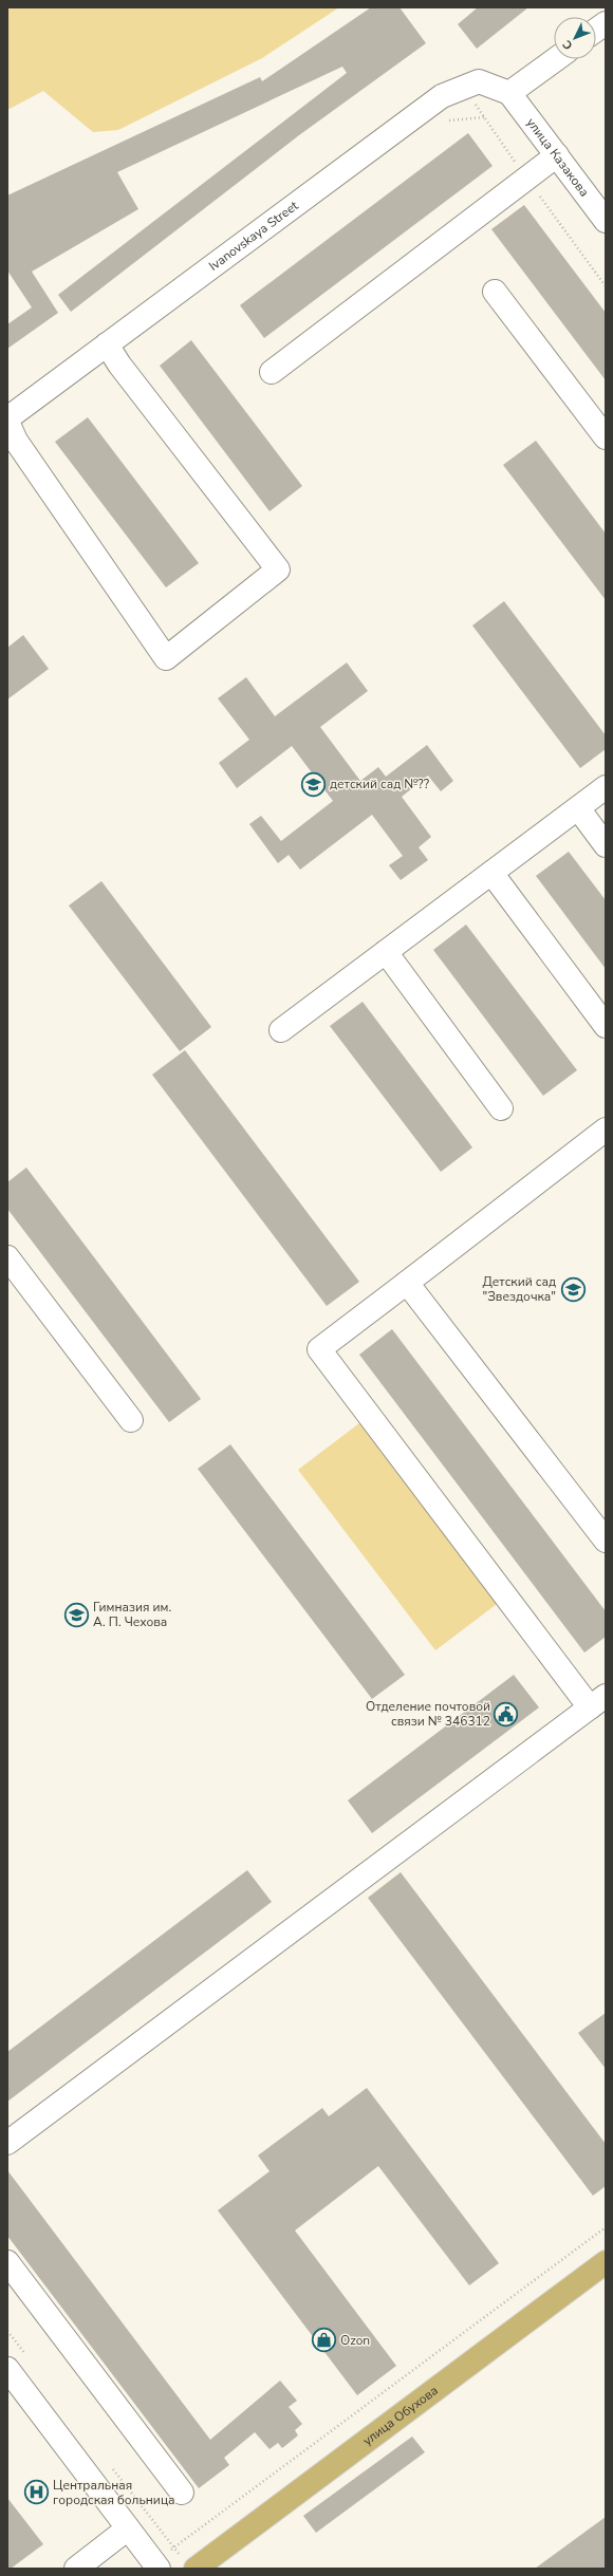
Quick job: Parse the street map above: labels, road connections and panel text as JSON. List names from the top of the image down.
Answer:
{
  "streets": {
    "main road": ["улица Обухова"],
    "street": ["улица Казакова", "Ivanovskaya Street"]
  },
  "crossings": [
    ["улица Казакова", "Ivanovskaya Street"]
  ],
  "places": {
    "school or university": ["детский сад №??", "Детский сад \"Звездочка\"", "Гимназия им. А. П. Чехова"],
    "public building": ["Отделение почтовой связи № 346312"],
    "shop": ["Ozon"],
    "hospital": ["Центральная городская больница"]
  },
  "north": "bottom left"
}
